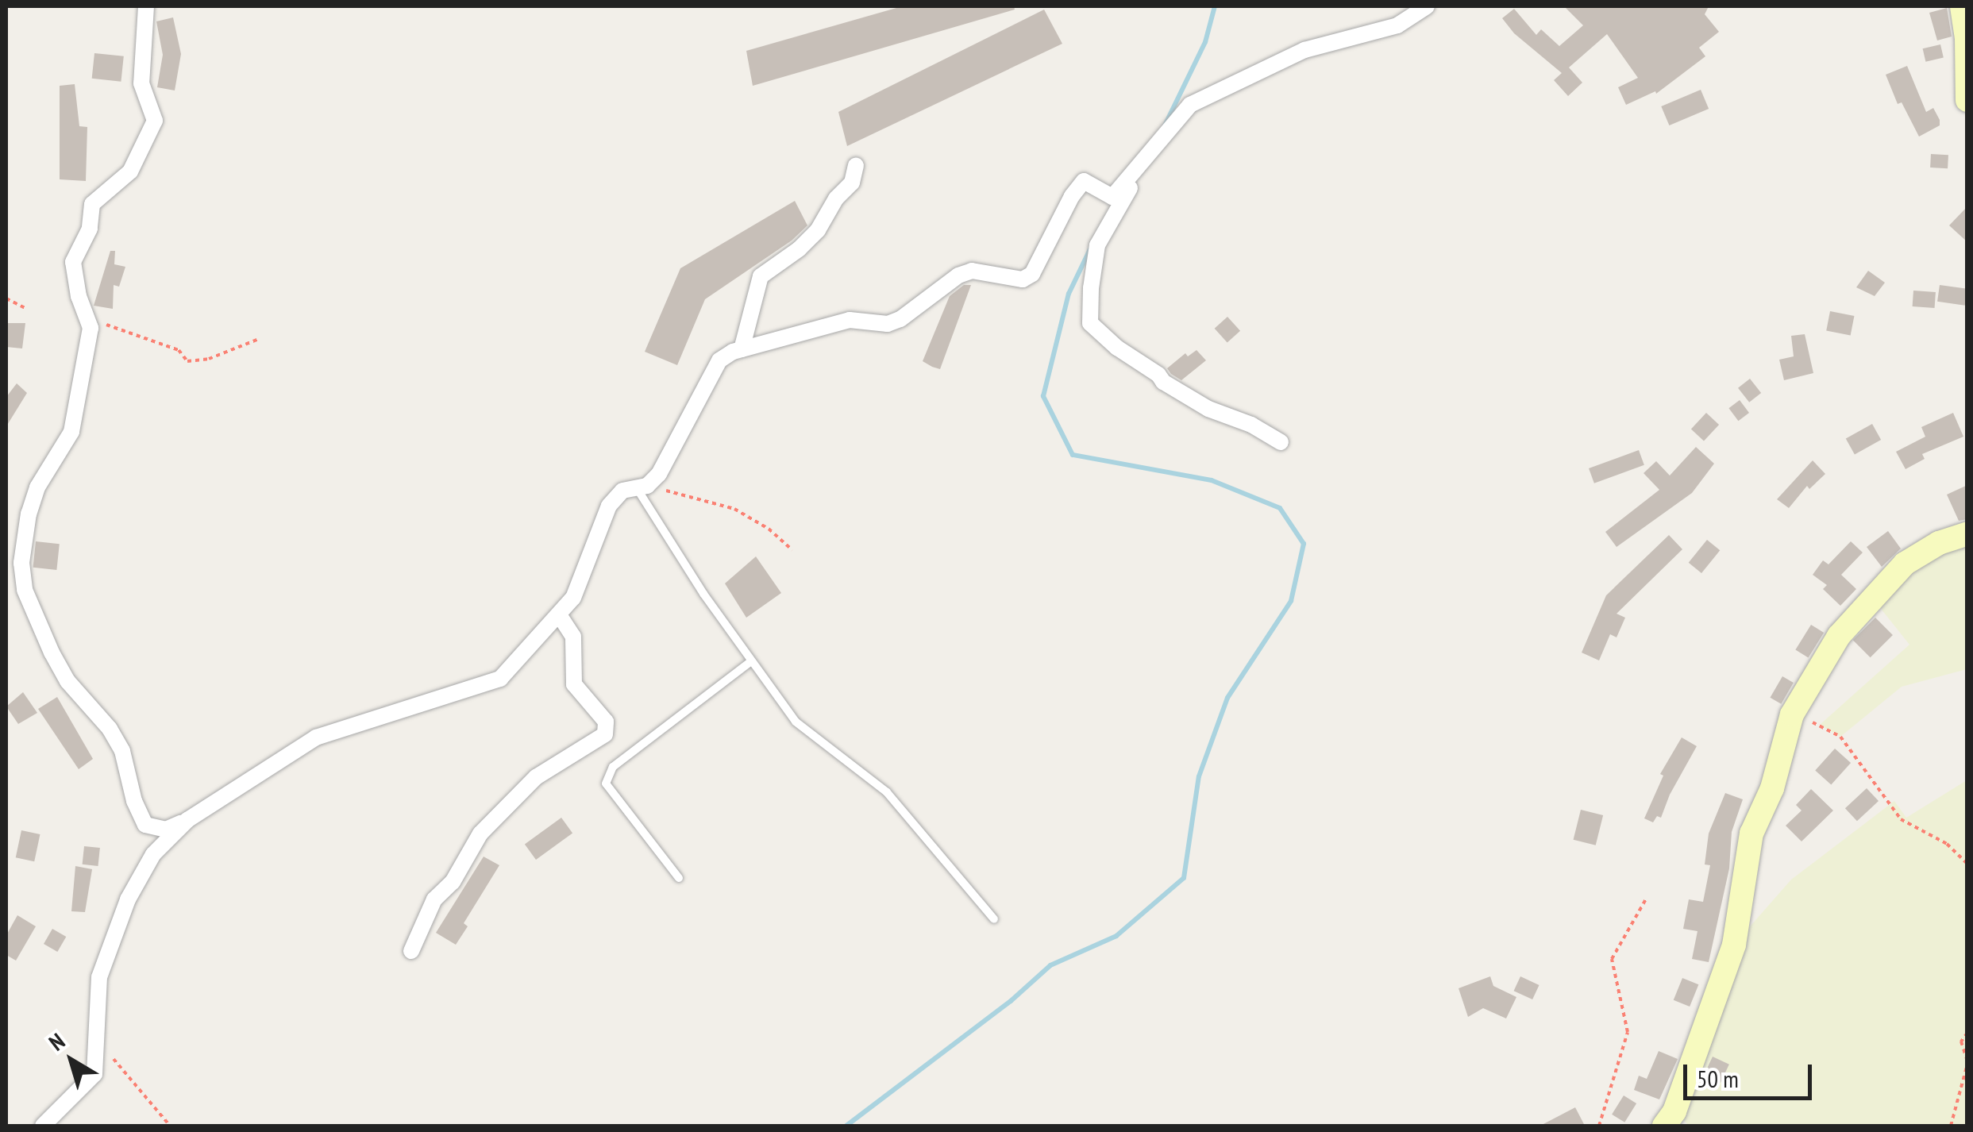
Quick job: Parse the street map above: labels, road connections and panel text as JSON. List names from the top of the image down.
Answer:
{
  "scale_bar": "50 m",
  "north": "top left"
}
